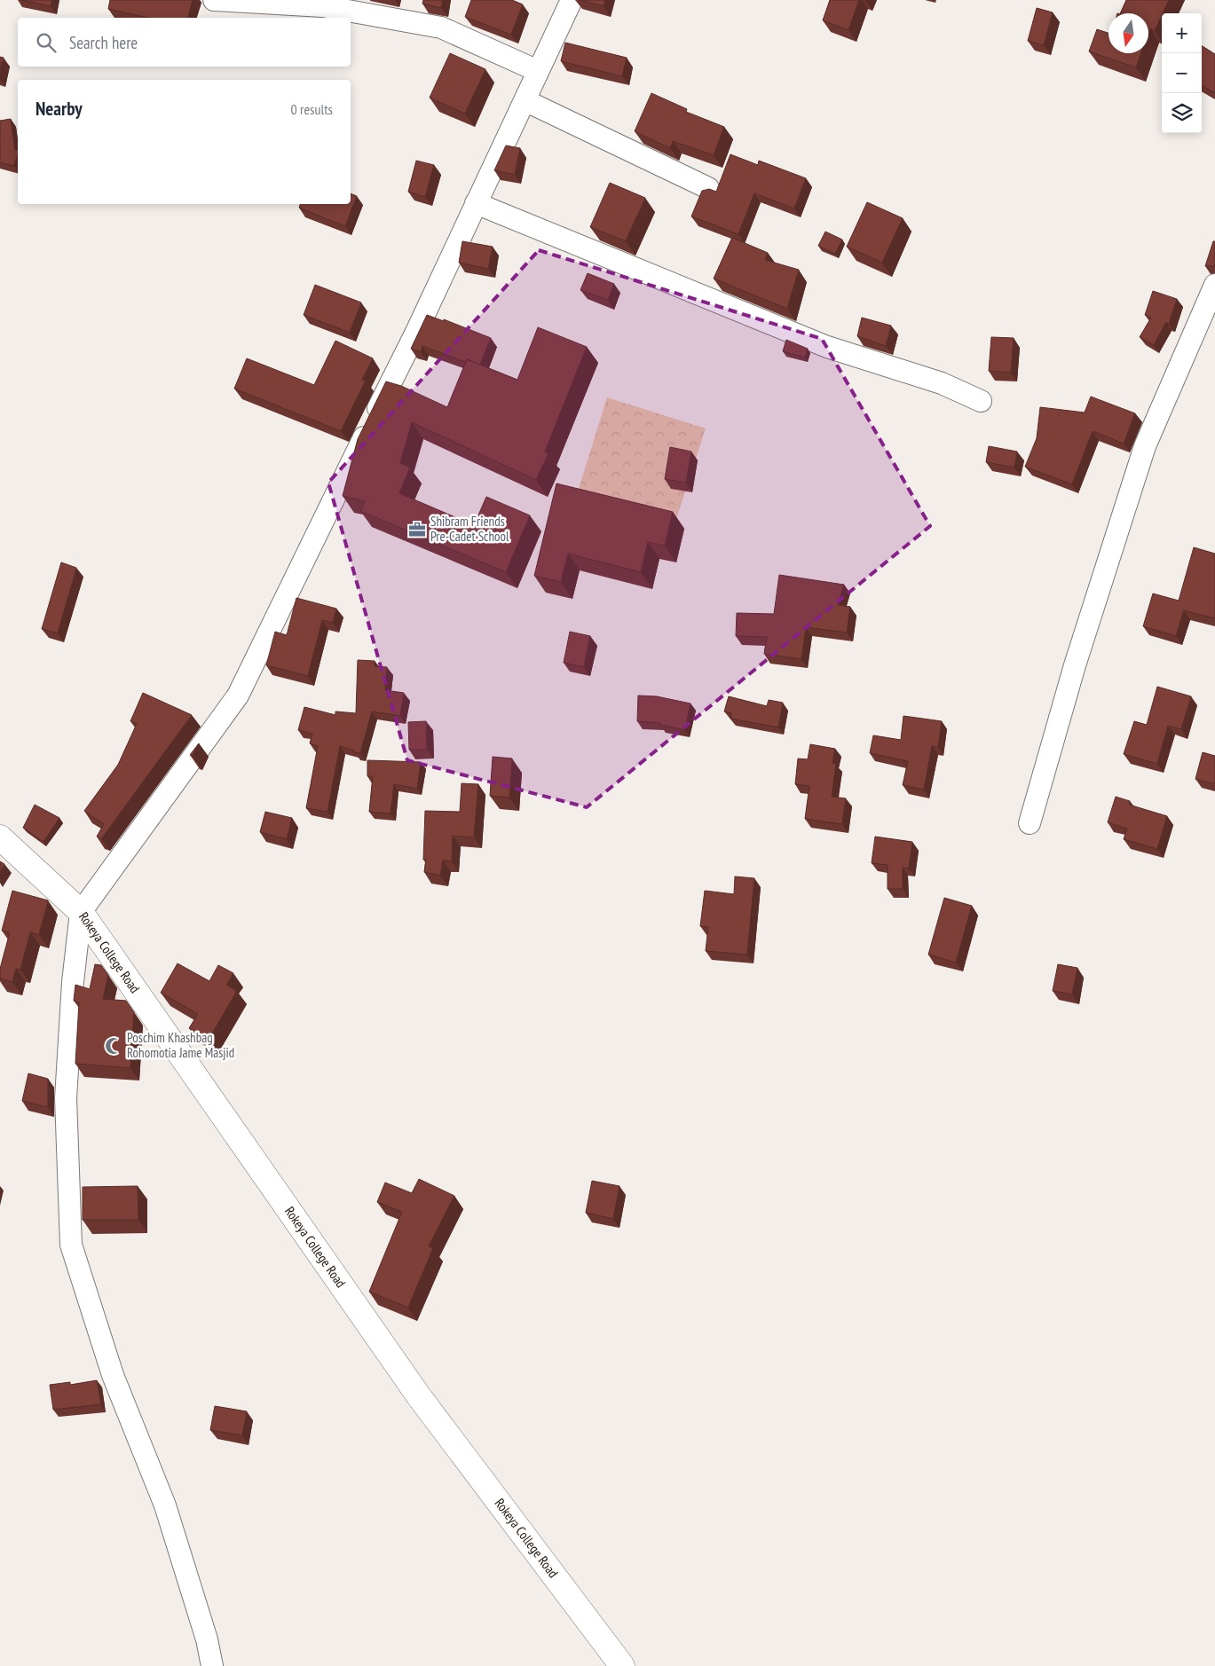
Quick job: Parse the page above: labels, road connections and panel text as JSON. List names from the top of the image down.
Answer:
{
  "streets": {
    "street": ["Rokeya College Road"]
  },
  "places": {
    "office": ["Shibram Friends Pre-Cadet School"],
    "mosque": ["Poschim Khashbag Rohomotia Jame Masjid"]
  },
  "north": "bottom",
  "page": {
    "map_buttons": ["+", "−"],
    "search": "Search here",
    "heading": ["Nearby", "0 results"]
  }
}
